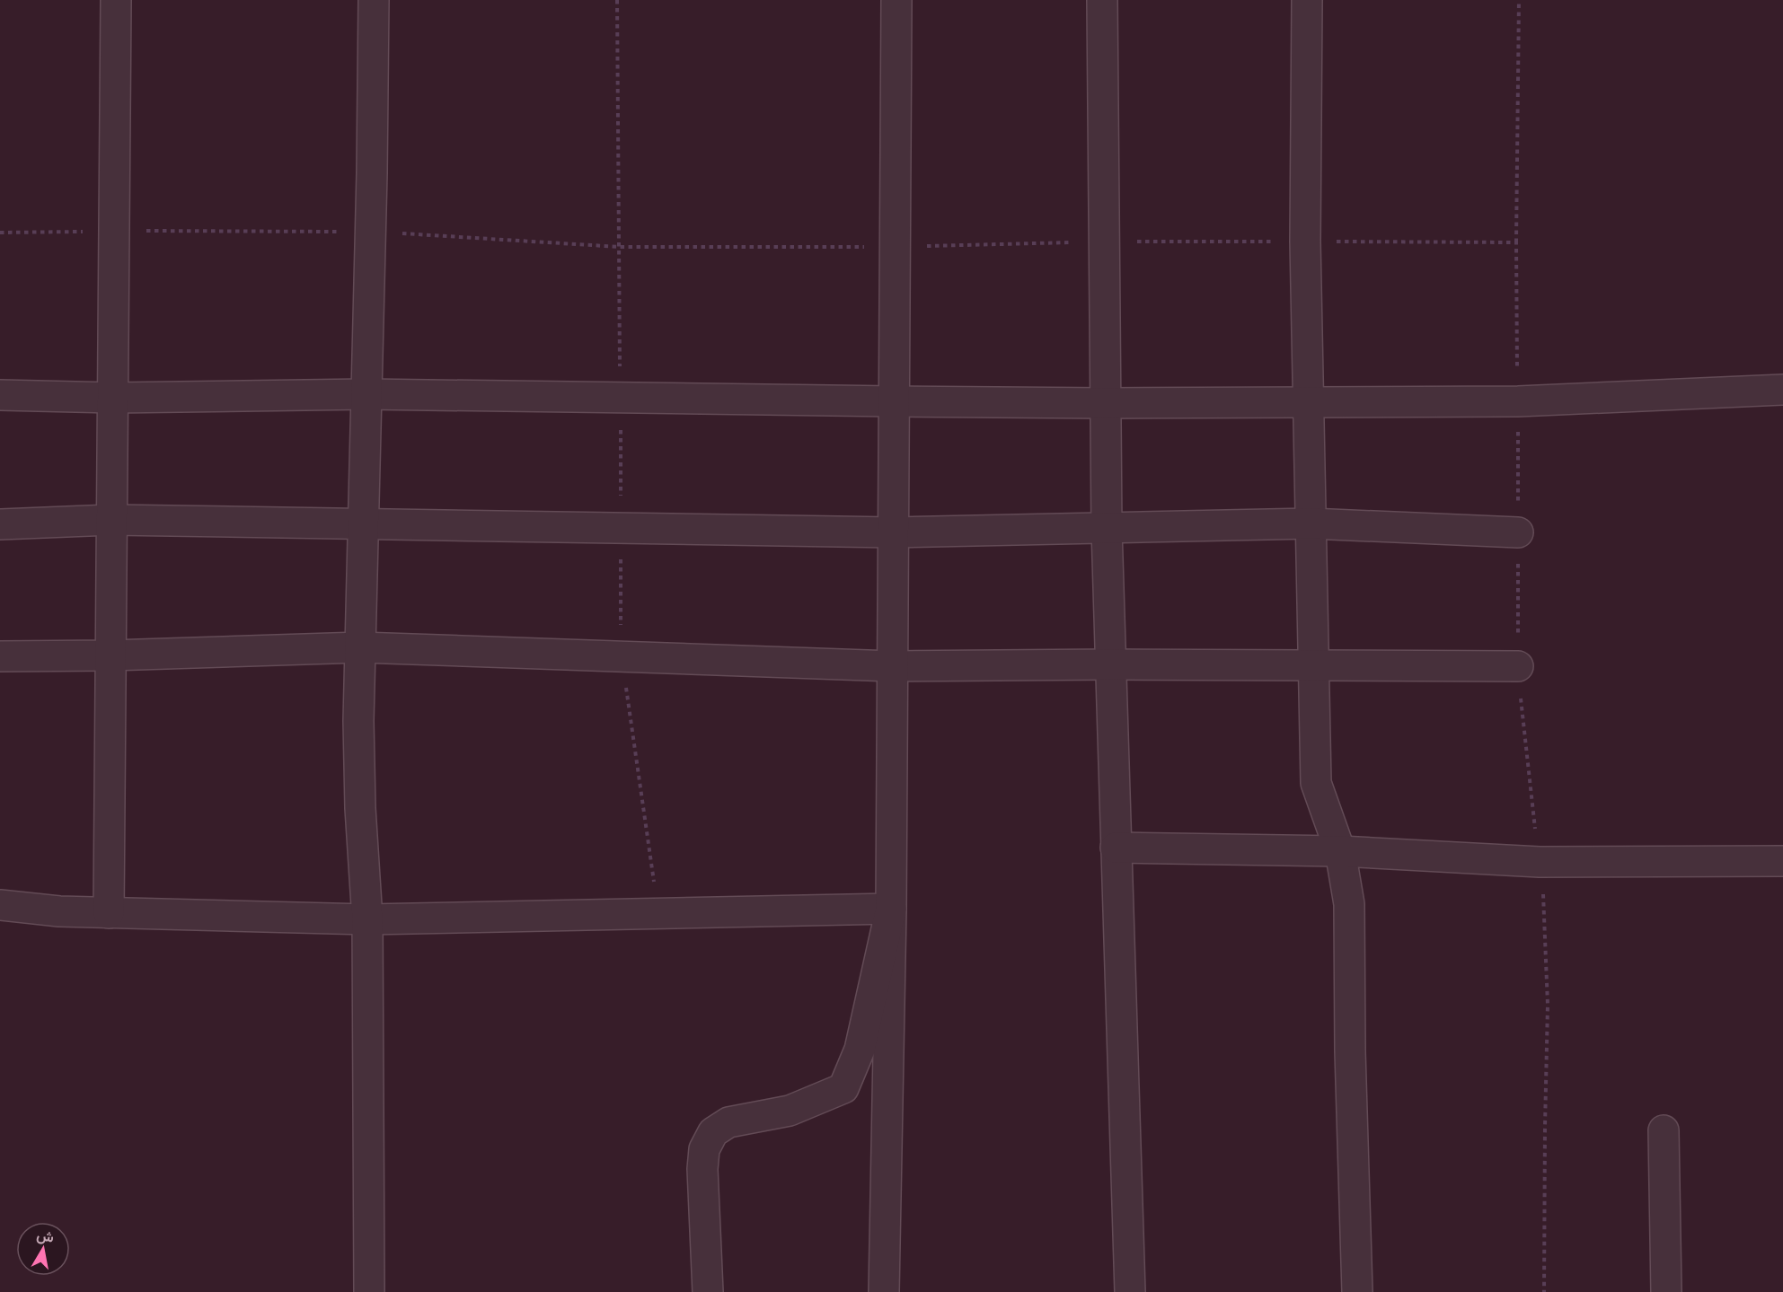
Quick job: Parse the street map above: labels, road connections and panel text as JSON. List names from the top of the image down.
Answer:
{
  "north": "top"
}
